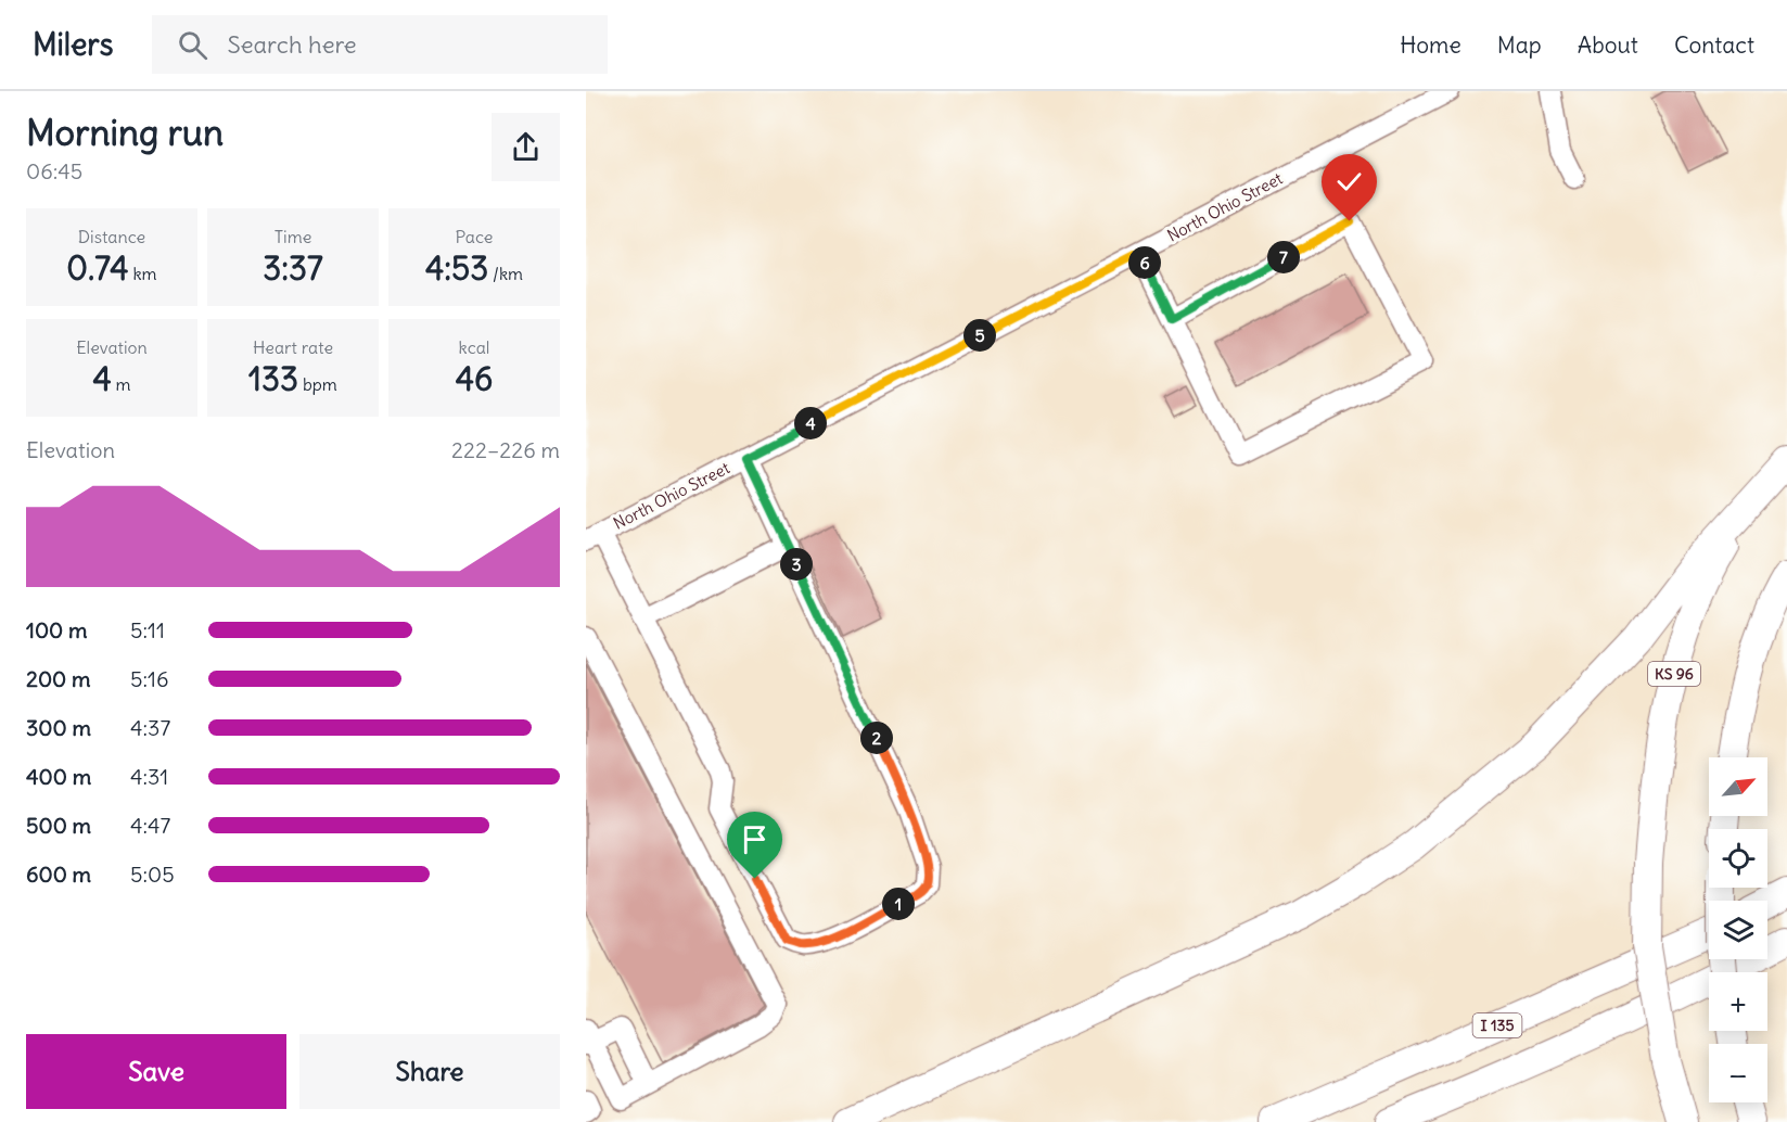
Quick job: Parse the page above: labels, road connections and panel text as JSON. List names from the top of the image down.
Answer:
{
  "streets": {
    "highway": ["KS 96", "I 135"],
    "street": ["North Ohio Street"]
  },
  "north": "top right",
  "page": {
    "header": "Milers",
    "search": "Search here",
    "nav": [
      "Home",
      "Map",
      "About",
      "Contact"
    ],
    "heading": ["Morning run", "06:45"],
    "stats": [
      ["Distance", "0.74 km"],
      ["Time", "3:37"],
      ["Pace", "4:53 /km"],
      ["Elevation", "4 m"],
      ["Heart rate", "133 bpm"],
      ["kcal", "46"]
    ],
    "pins": [
      "7",
      "6",
      "5",
      "4",
      "3",
      "2",
      "1"
    ],
    "chart": ["Elevation", "222–226 m"],
    "list": [
      {
        "name": "100 m",
        "note": "5:11"
      },
      {
        "name": "200 m",
        "note": "5:16"
      },
      {
        "name": "300 m",
        "note": "4:37"
      },
      {
        "name": "400 m",
        "note": "4:31"
      },
      {
        "name": "500 m",
        "note": "4:47"
      },
      {
        "name": "600 m",
        "note": "5:05"
      }
    ],
    "map_buttons": ["+", "−"],
    "buttons": ["Save", "Share"]
  }
}
